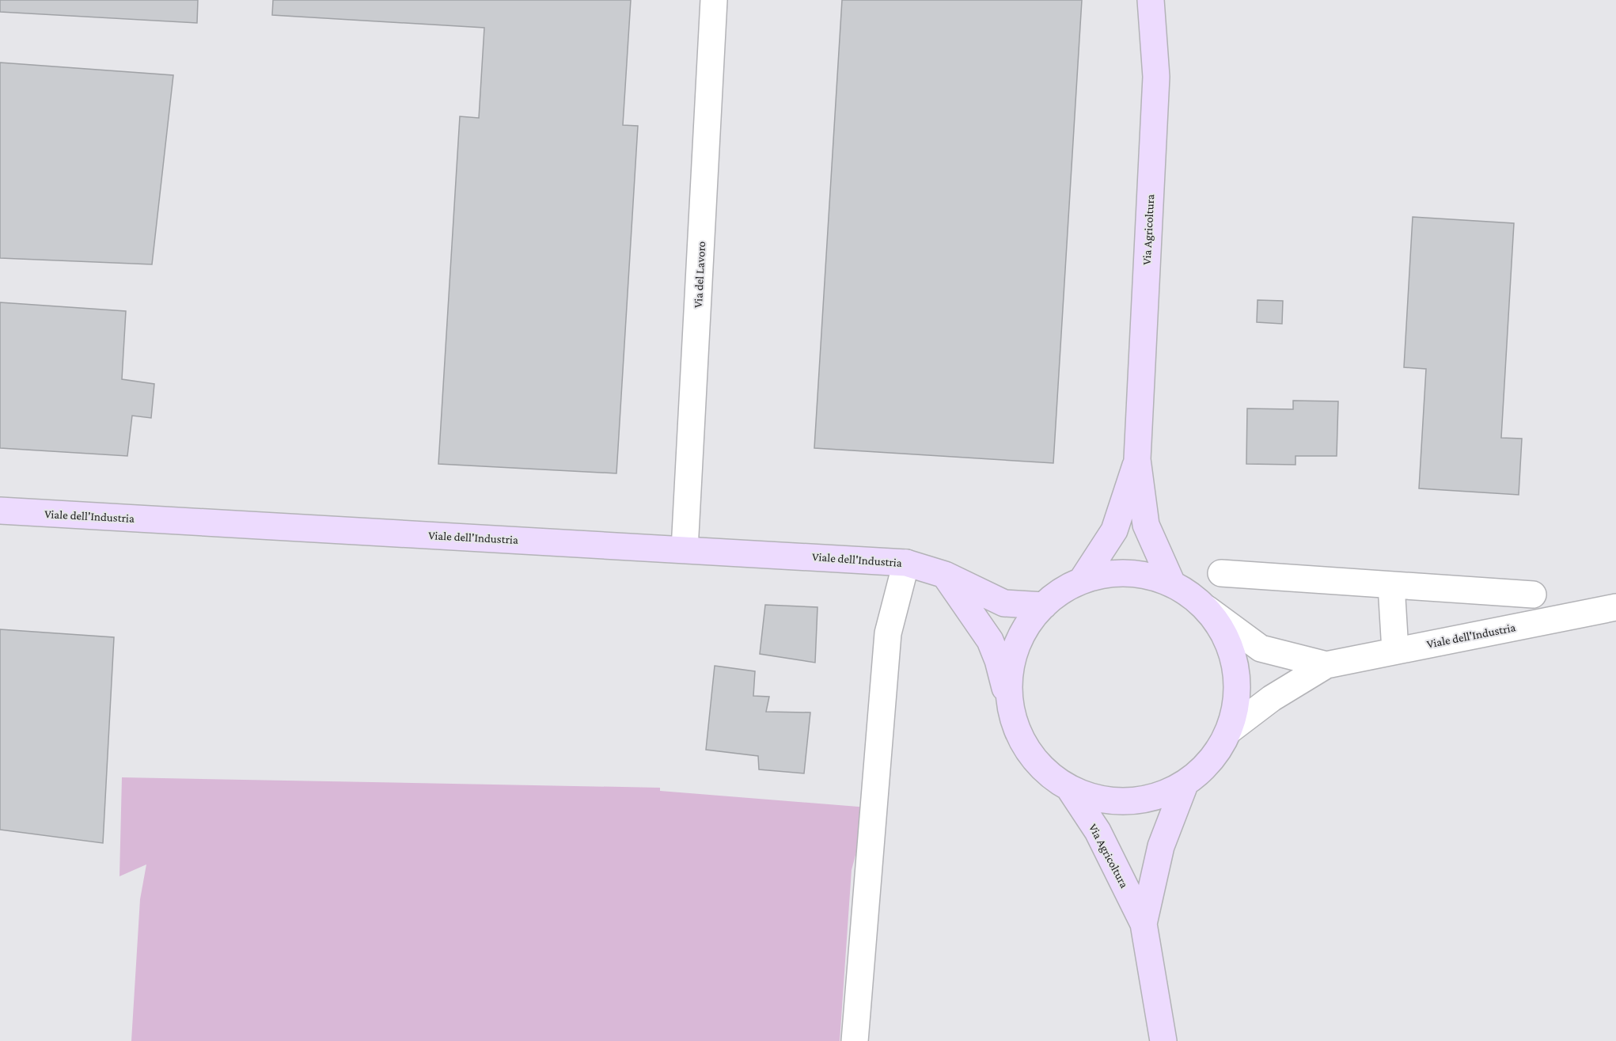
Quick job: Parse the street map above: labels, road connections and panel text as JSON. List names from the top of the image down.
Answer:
{
  "streets": {
    "main road": ["Via Agricoltura", "Viale dell'Industria"],
    "street": ["Via del Lavoro"]
  },
  "crossings": [
    ["Via Agricoltura", "Viale dell'Industria"],
    ["Via del Lavoro", "Viale dell'Industria"]
  ]
}
